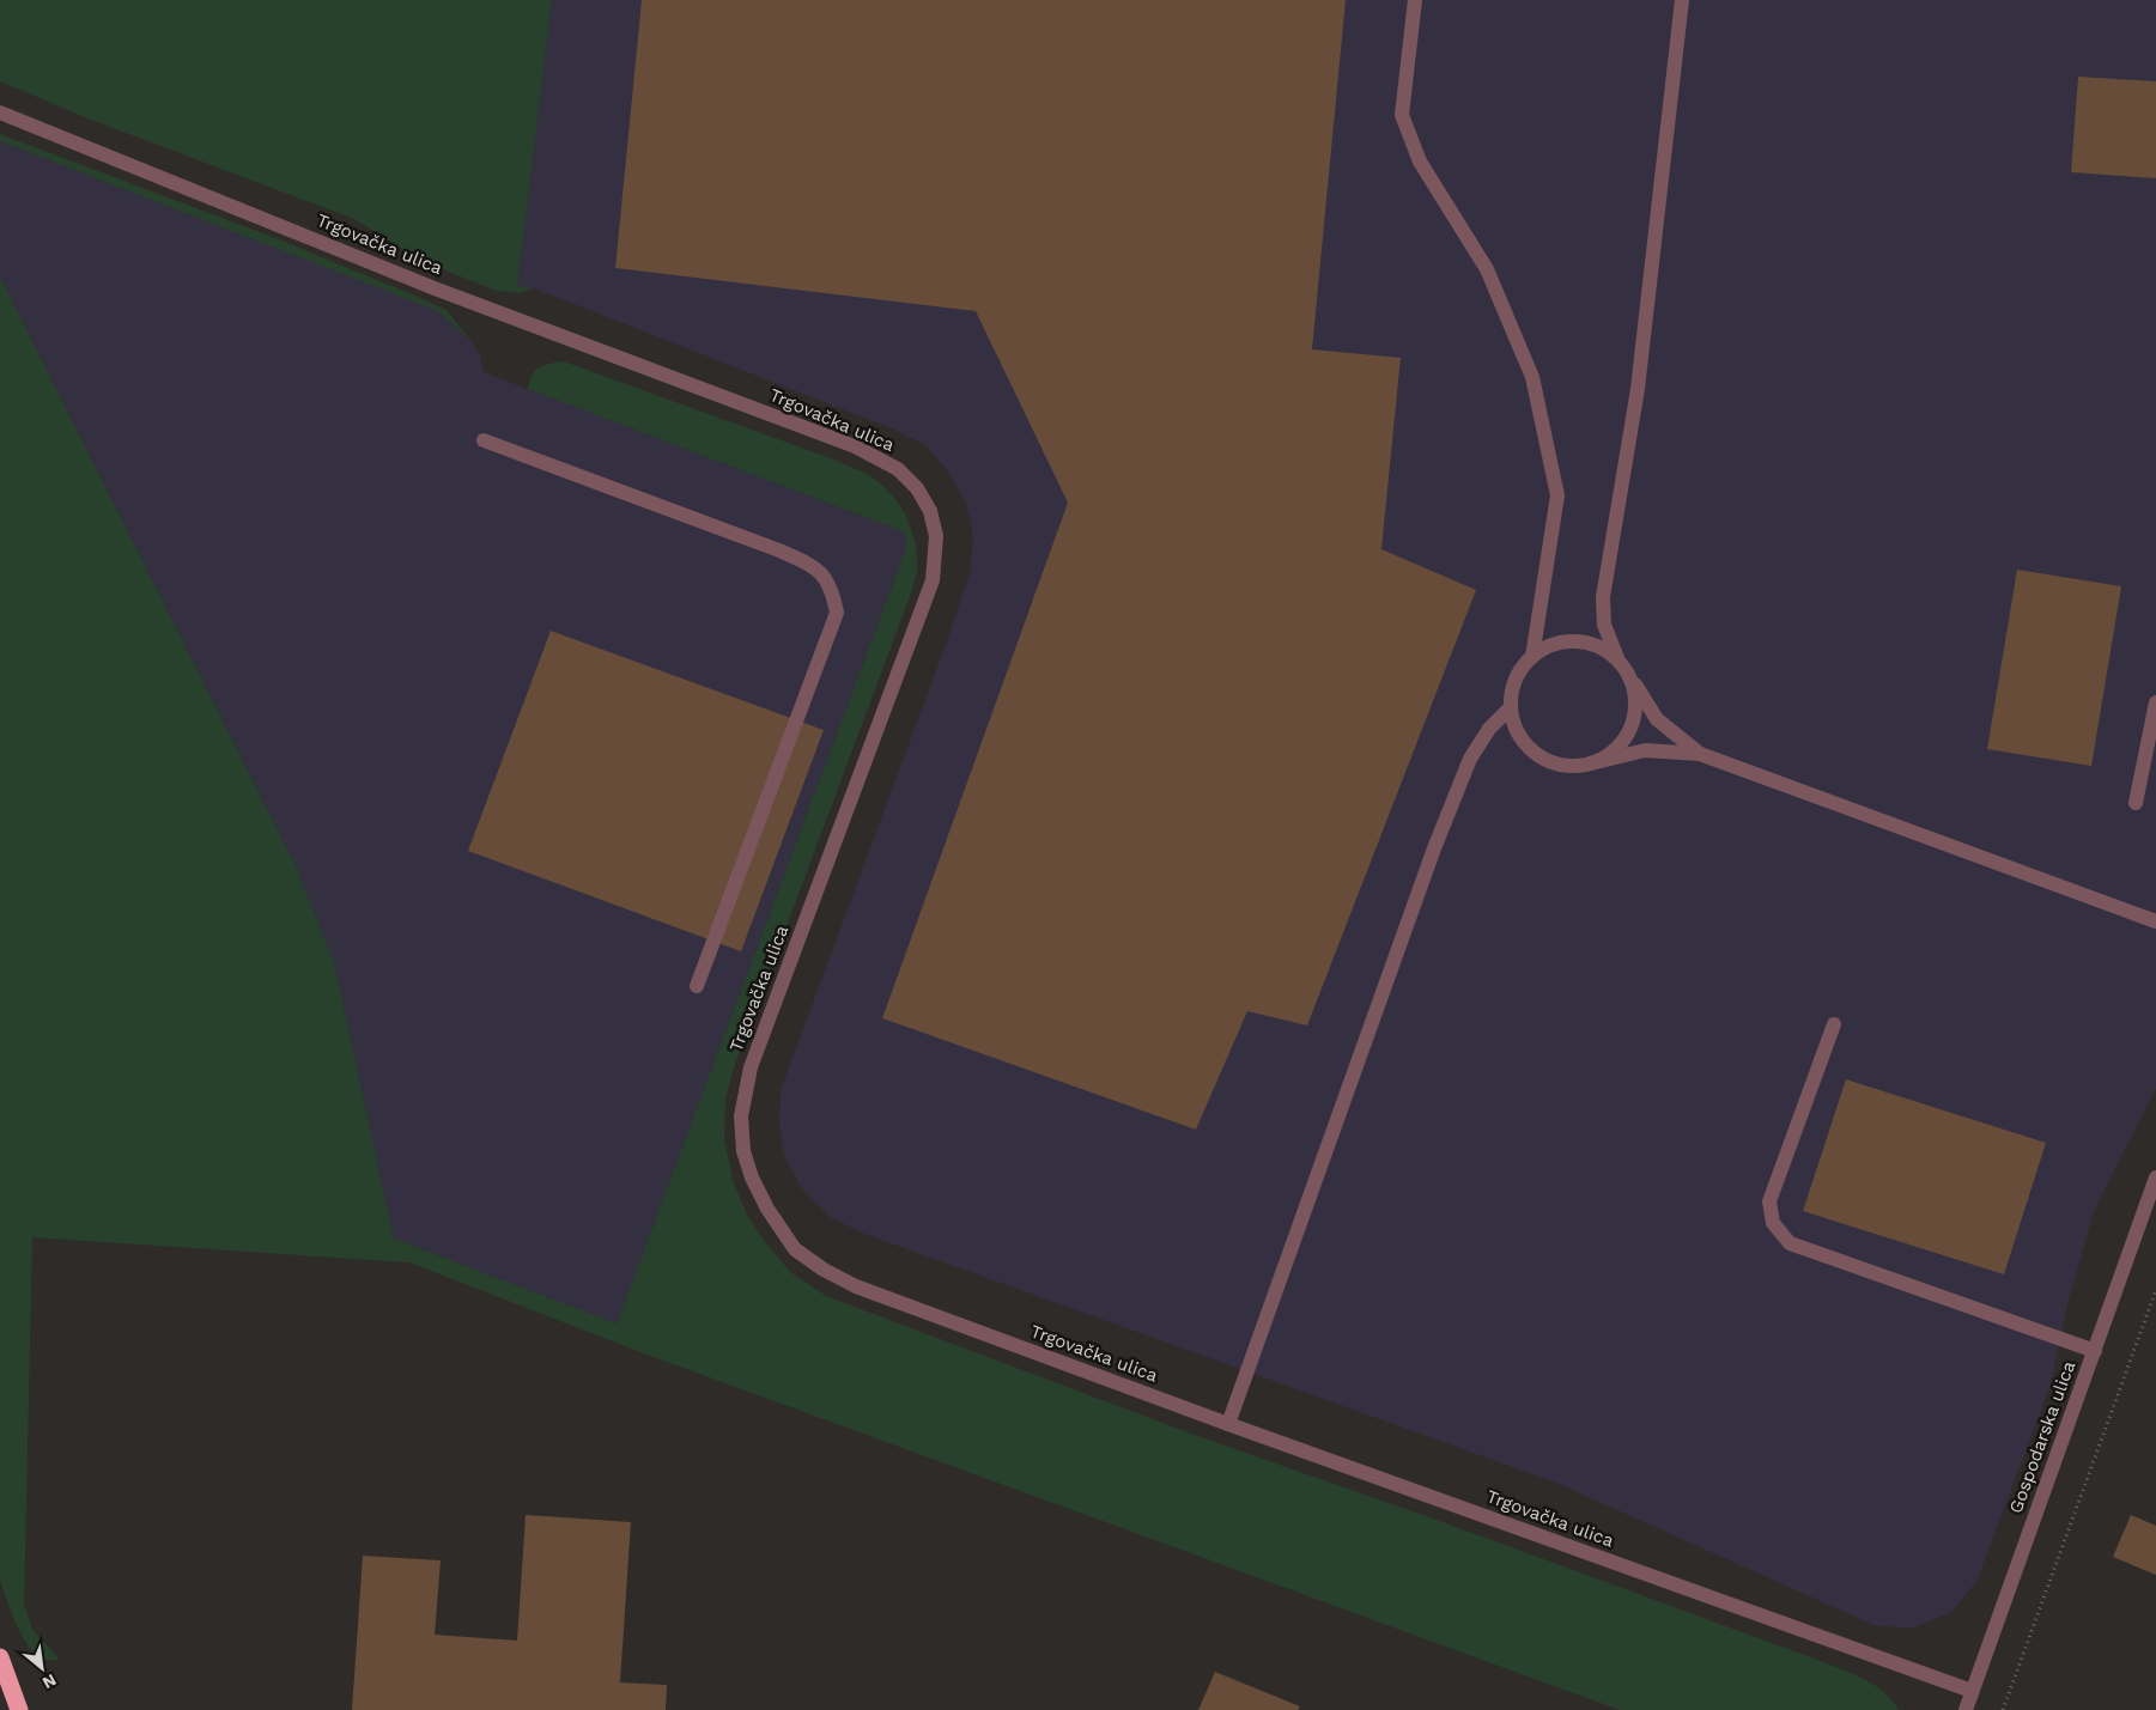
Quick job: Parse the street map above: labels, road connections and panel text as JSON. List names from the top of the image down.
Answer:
{
  "streets": {
    "street": ["Trgovačka ulica", "Gospodarska ulica"]
  },
  "crossings": [
    ["Trgovačka ulica", "Gospodarska ulica"]
  ],
  "north": "bottom right"
}
